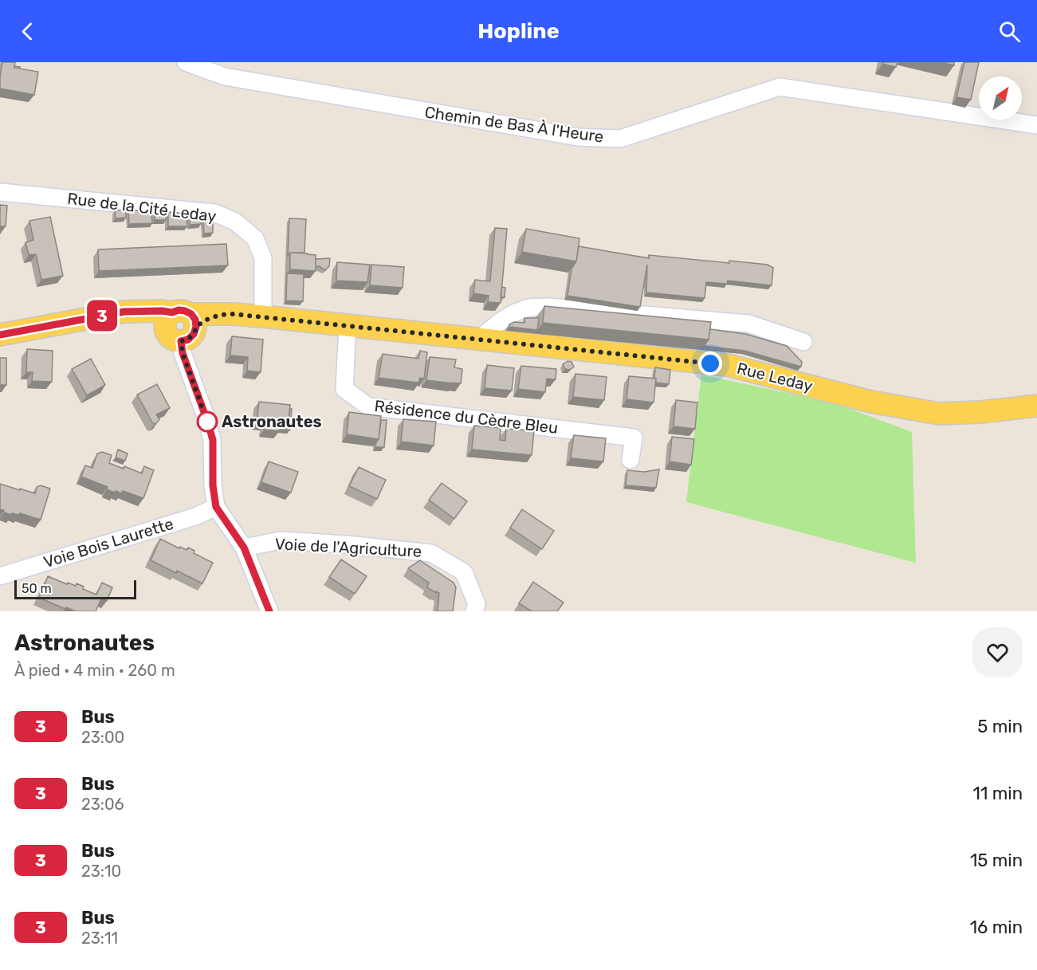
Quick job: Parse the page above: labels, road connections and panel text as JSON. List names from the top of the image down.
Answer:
{
  "streets": {
    "main road": ["Rue Leday"],
    "street": [
      "Chemin de Bas À l'Heure",
      "Rue de la Cité Leday",
      "Résidence du Cèdre Bleu",
      "Voie Bois Laurette",
      "Voie de l'Agriculture"
    ]
  },
  "crossings": [
    ["Rue de la Cité Leday", "Rue Leday"],
    ["Rue Leday", "Résidence du Cèdre Bleu"]
  ],
  "places": ["Astronautes"],
  "lines": ["bus line 3"],
  "scale_bar": "50 m",
  "north": "top right",
  "page": {
    "header": "Hopline",
    "on_map": "3",
    "scale": "50 m",
    "heading": ["Astronautes", "À pied · 4 min · 260 m"],
    "list": [
      {
        "mark": "3",
        "name": "Bus",
        "note": "23:00",
        "value": "5 min"
      },
      {
        "mark": "3",
        "name": "Bus",
        "note": "23:06",
        "value": "11 min"
      },
      {
        "mark": "3",
        "name": "Bus",
        "note": "23:10",
        "value": "15 min"
      },
      {
        "mark": "3",
        "name": "Bus",
        "note": "23:11",
        "value": "16 min"
      }
    ]
  }
}
